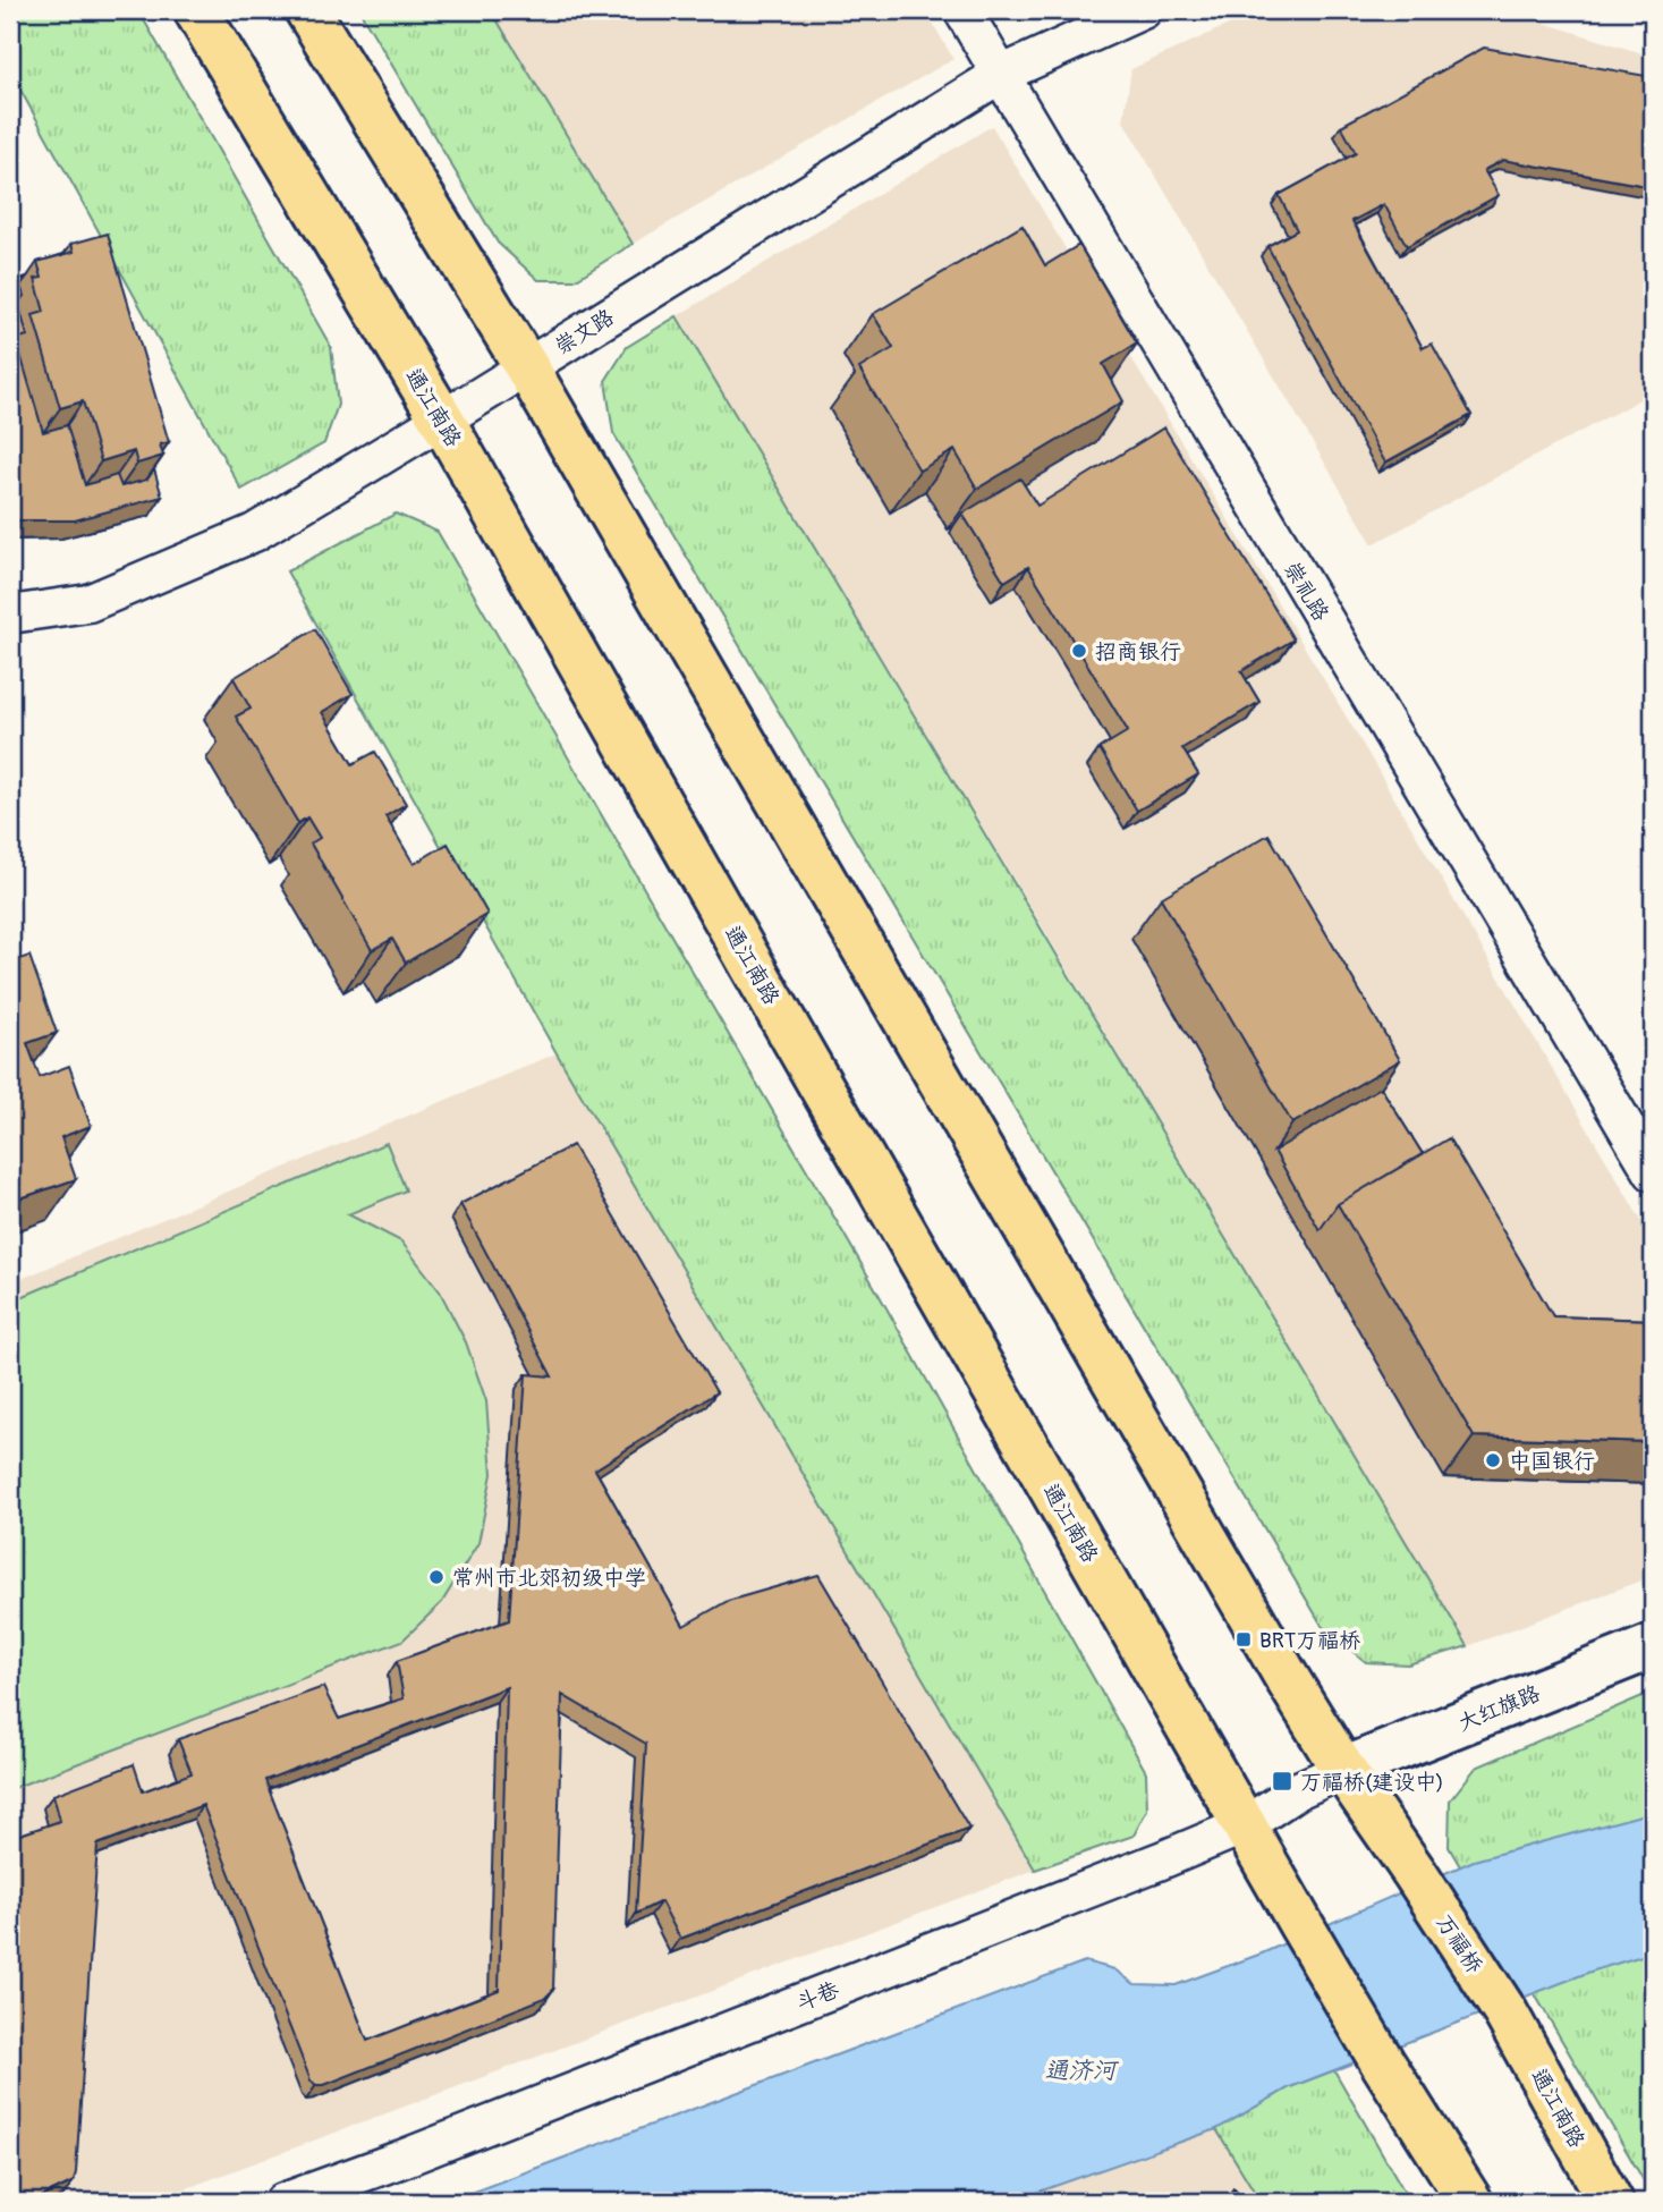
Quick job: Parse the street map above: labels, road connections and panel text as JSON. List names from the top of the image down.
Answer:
{
  "streets": {
    "main road": ["通江南路", "万福桥"],
    "street": [
      "崇文路",
      "崇礼路",
      "大红旗路",
      "斗巷"
    ]
  },
  "crossings": [
    ["崇文路", "通江南路"],
    ["崇文路", "崇礼路"],
    ["通江南路", "万福桥"],
    ["通江南路", "斗巷"],
    ["大红旗路", "万福桥"],
    ["大红旗路", "斗巷"],
    ["万福桥", "斗巷"]
  ],
  "water": ["通济河"],
  "places": {
    "other": ["招商银行", "中国银行", "常州市北郊初级中学"],
    "transit": ["BRT万福桥", "万福桥(建设中)"]
  }
}
